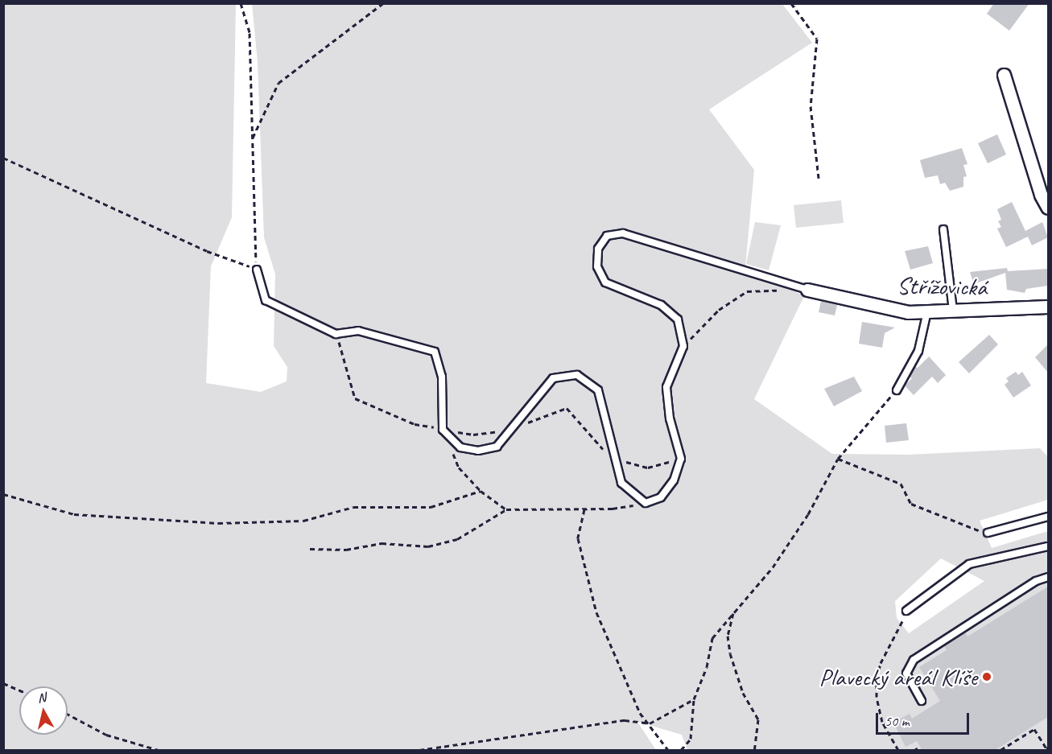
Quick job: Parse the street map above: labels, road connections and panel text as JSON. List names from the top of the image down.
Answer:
{
  "streets": {
    "street": ["Střížovická"]
  },
  "places": ["Plavecký areál Klíše"],
  "scale_bar": "50 m",
  "north": "top"
}
